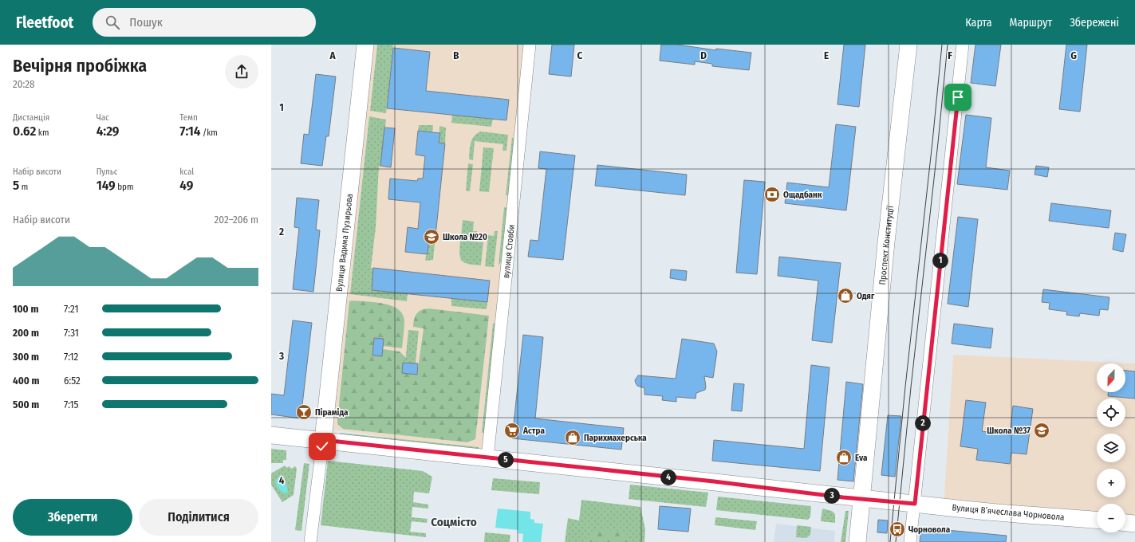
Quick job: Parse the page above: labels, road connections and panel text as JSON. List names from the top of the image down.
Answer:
{
  "streets": {
    "street": [
      "Вулиця Вадима Пузирьова",
      "Проспект Конституції",
      "вулиця Стовби",
      "Вулиця Вʼячеслава Чорновола"
    ]
  },
  "districts": ["Соцмісто"],
  "places": {
    "bank": ["Ощадбанк"],
    "school or university": ["Школа №20", "Школа №37"],
    "shop": ["Одяг", "Парихмахерська", "Eva"],
    "bar": ["Піраміда"],
    "supermarket": ["Астра"],
    "bus stop": ["Чорновола"]
  },
  "north": "bottom",
  "page": {
    "header": "Fleetfoot",
    "search": "Пошук",
    "nav": ["Карта", "Маршрут", "Збережені"],
    "heading": ["Вечірня пробіжка", "20:28"],
    "stats": [
      ["Дистанція", "0.62 km"],
      ["Час", "4:29"],
      ["Темп", "7:14 /km"],
      ["Набір висоти", "5 m"],
      ["Пульс", "149 bpm"],
      ["kcal", "49"]
    ],
    "chart": ["Набір висоти", "202–206 m"],
    "pins": [
      "1",
      "2",
      "5",
      "4",
      "3"
    ],
    "list": [
      {
        "name": "100 m",
        "note": "7:21"
      },
      {
        "name": "200 m",
        "note": "7:31"
      },
      {
        "name": "300 m",
        "note": "7:12"
      },
      {
        "name": "400 m",
        "note": "6:52"
      },
      {
        "name": "500 m",
        "note": "7:15"
      }
    ],
    "map_buttons": ["+", "−"],
    "buttons": ["Зберегти", "Поділитися"]
  },
  "grid": {
    "columns": [
      "A",
      "B",
      "C",
      "D",
      "E",
      "F",
      "G"
    ],
    "rows": [
      "1",
      "2",
      "3",
      "4"
    ]
  }
}
